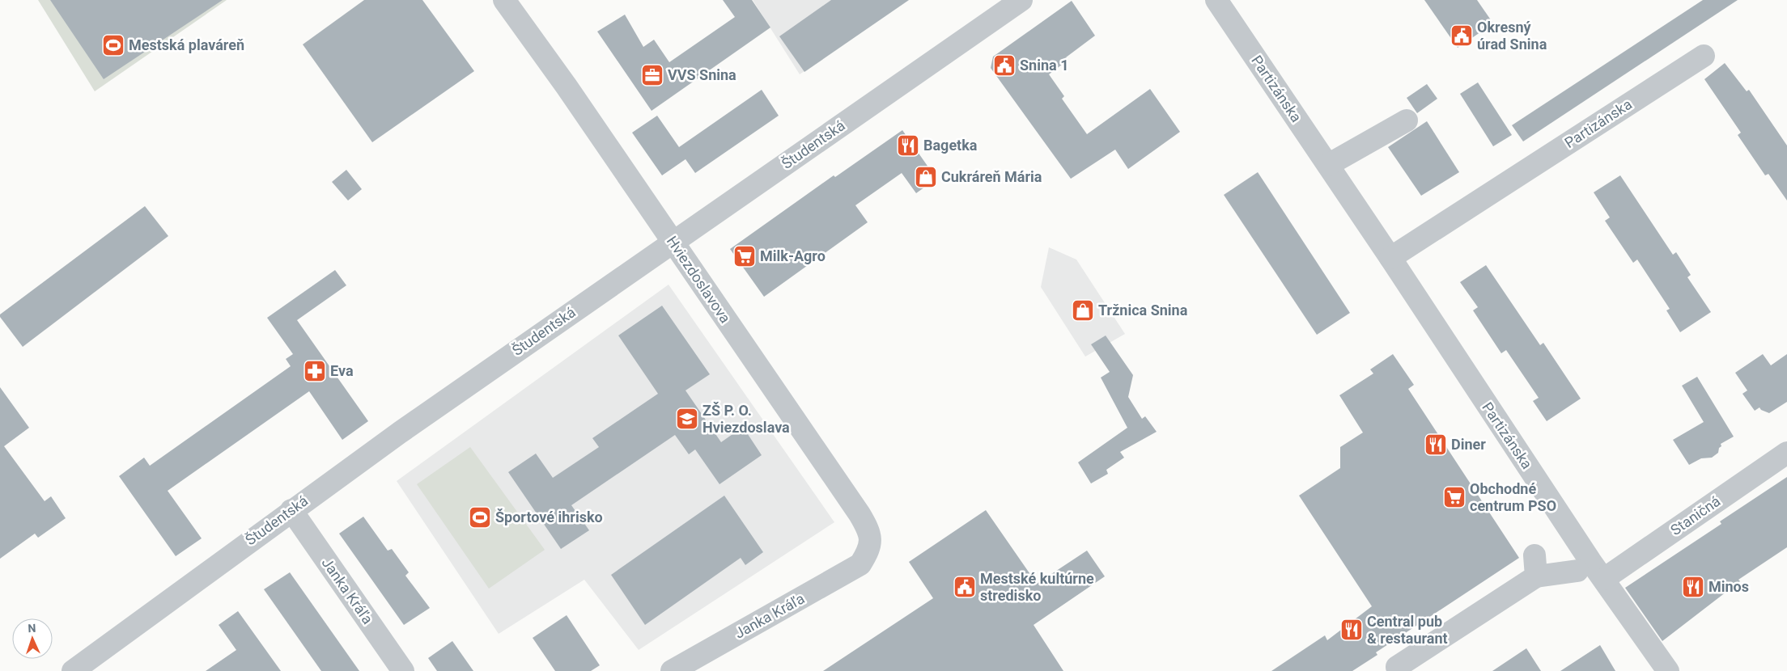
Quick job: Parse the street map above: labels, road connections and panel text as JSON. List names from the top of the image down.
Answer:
{
  "streets": {
    "street": [
      "Partizánska",
      "Študentská",
      "Hviezdoslavova",
      "Staničná",
      "Janka Kráľa"
    ]
  },
  "crossings": [
    ["Partizánska", "Staničná"],
    ["Študentská", "Hviezdoslavova"],
    ["Študentská", "Janka Kráľa"],
    ["Hviezdoslavova", "Janka Kráľa"]
  ],
  "places": {
    "public building": ["Okresný úrad Snina", "Snina 1", "Mestské kultúrne stredisko"],
    "sports": ["Mestská plaváreň", "Športové ihrisko"],
    "office": ["VVS Snina"],
    "restaurant": [
      "Bagetka",
      "Diner",
      "Minos",
      "Central pub & restaurant"
    ],
    "shop": ["Cukráreň Mária", "Tržnica Snina"],
    "supermarket": ["Milk-Agro", "Obchodné centrum PSO"],
    "pharmacy": ["Eva"],
    "school or university": ["ZŠ P. O. Hviezdoslava"]
  },
  "north": "top"
}
